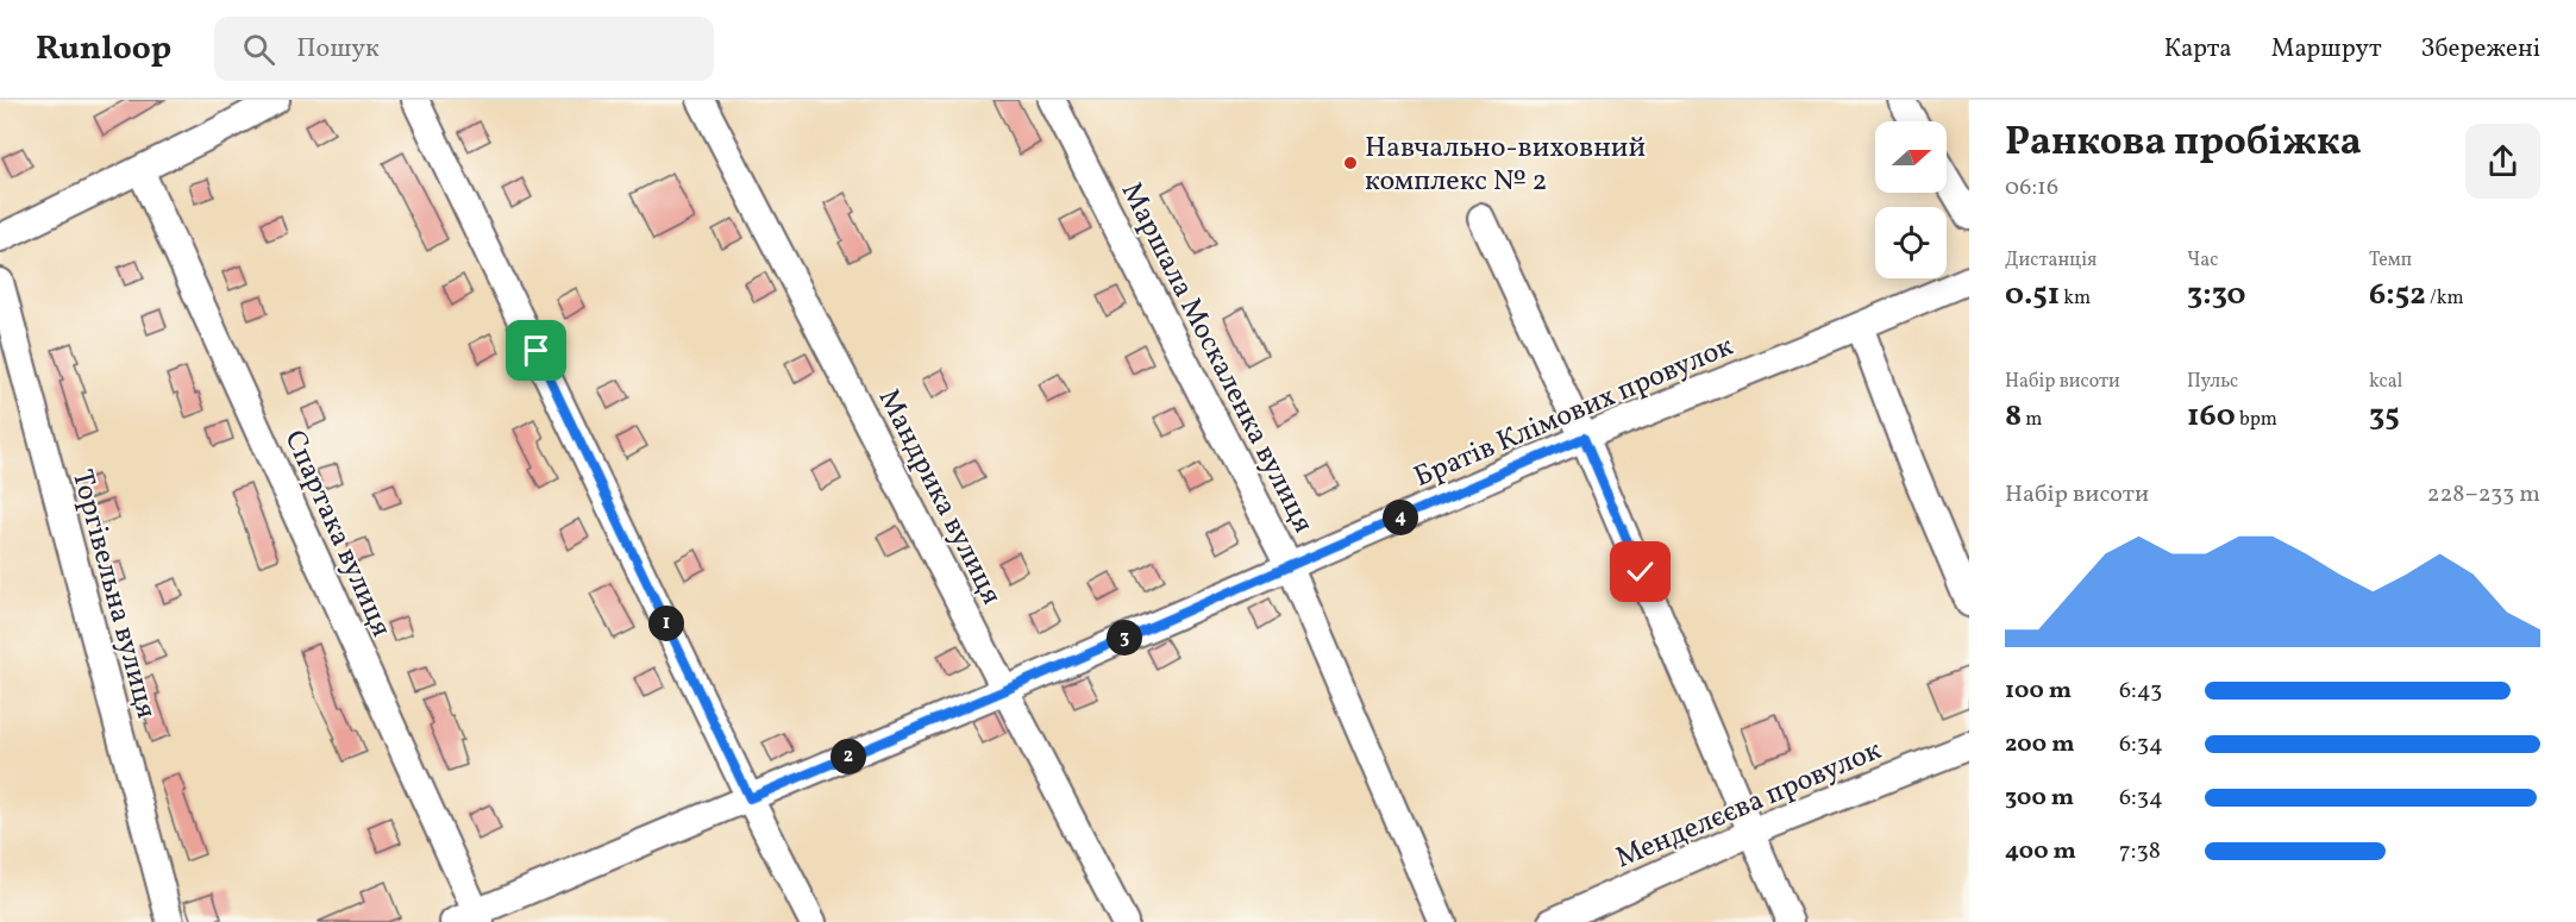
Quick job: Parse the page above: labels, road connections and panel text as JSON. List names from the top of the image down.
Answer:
{
  "streets": {
    "street": [
      "Маршала Москаленка вулиця",
      "Братів Клімових провулок",
      "Мандрика вулиця",
      "Спартака вулиця",
      "Торгівельна вулиця",
      "Менделєєва провулок"
    ]
  },
  "crossings": [
    ["Маршала Москаленка вулиця", "Братів Клімових провулок"],
    ["Братів Клімових провулок", "Мандрика вулиця"],
    ["Братів Клімових провулок", "Спартака вулиця"]
  ],
  "places": ["Навчально-виховний комплекс № 2"],
  "north": "right",
  "page": {
    "header": "Runloop",
    "search": "Пошук",
    "nav": ["Карта", "Маршрут", "Збережені"],
    "heading": ["Ранкова пробіжка", "06:16"],
    "stats": [
      ["Дистанція", "0.51 km"],
      ["Час", "3:30"],
      ["Темп", "6:52 /km"],
      ["Набір висоти", "8 m"],
      ["Пульс", "160 bpm"],
      ["kcal", "35"]
    ],
    "chart": ["Набір висоти", "228–233 m"],
    "pins": [
      "4",
      "1",
      "3",
      "2"
    ],
    "list": [
      {
        "name": "100 m",
        "note": "6:43"
      },
      {
        "name": "200 m",
        "note": "6:34"
      },
      {
        "name": "300 m",
        "note": "6:34"
      },
      {
        "name": "400 m",
        "note": "7:38"
      }
    ]
  }
}
